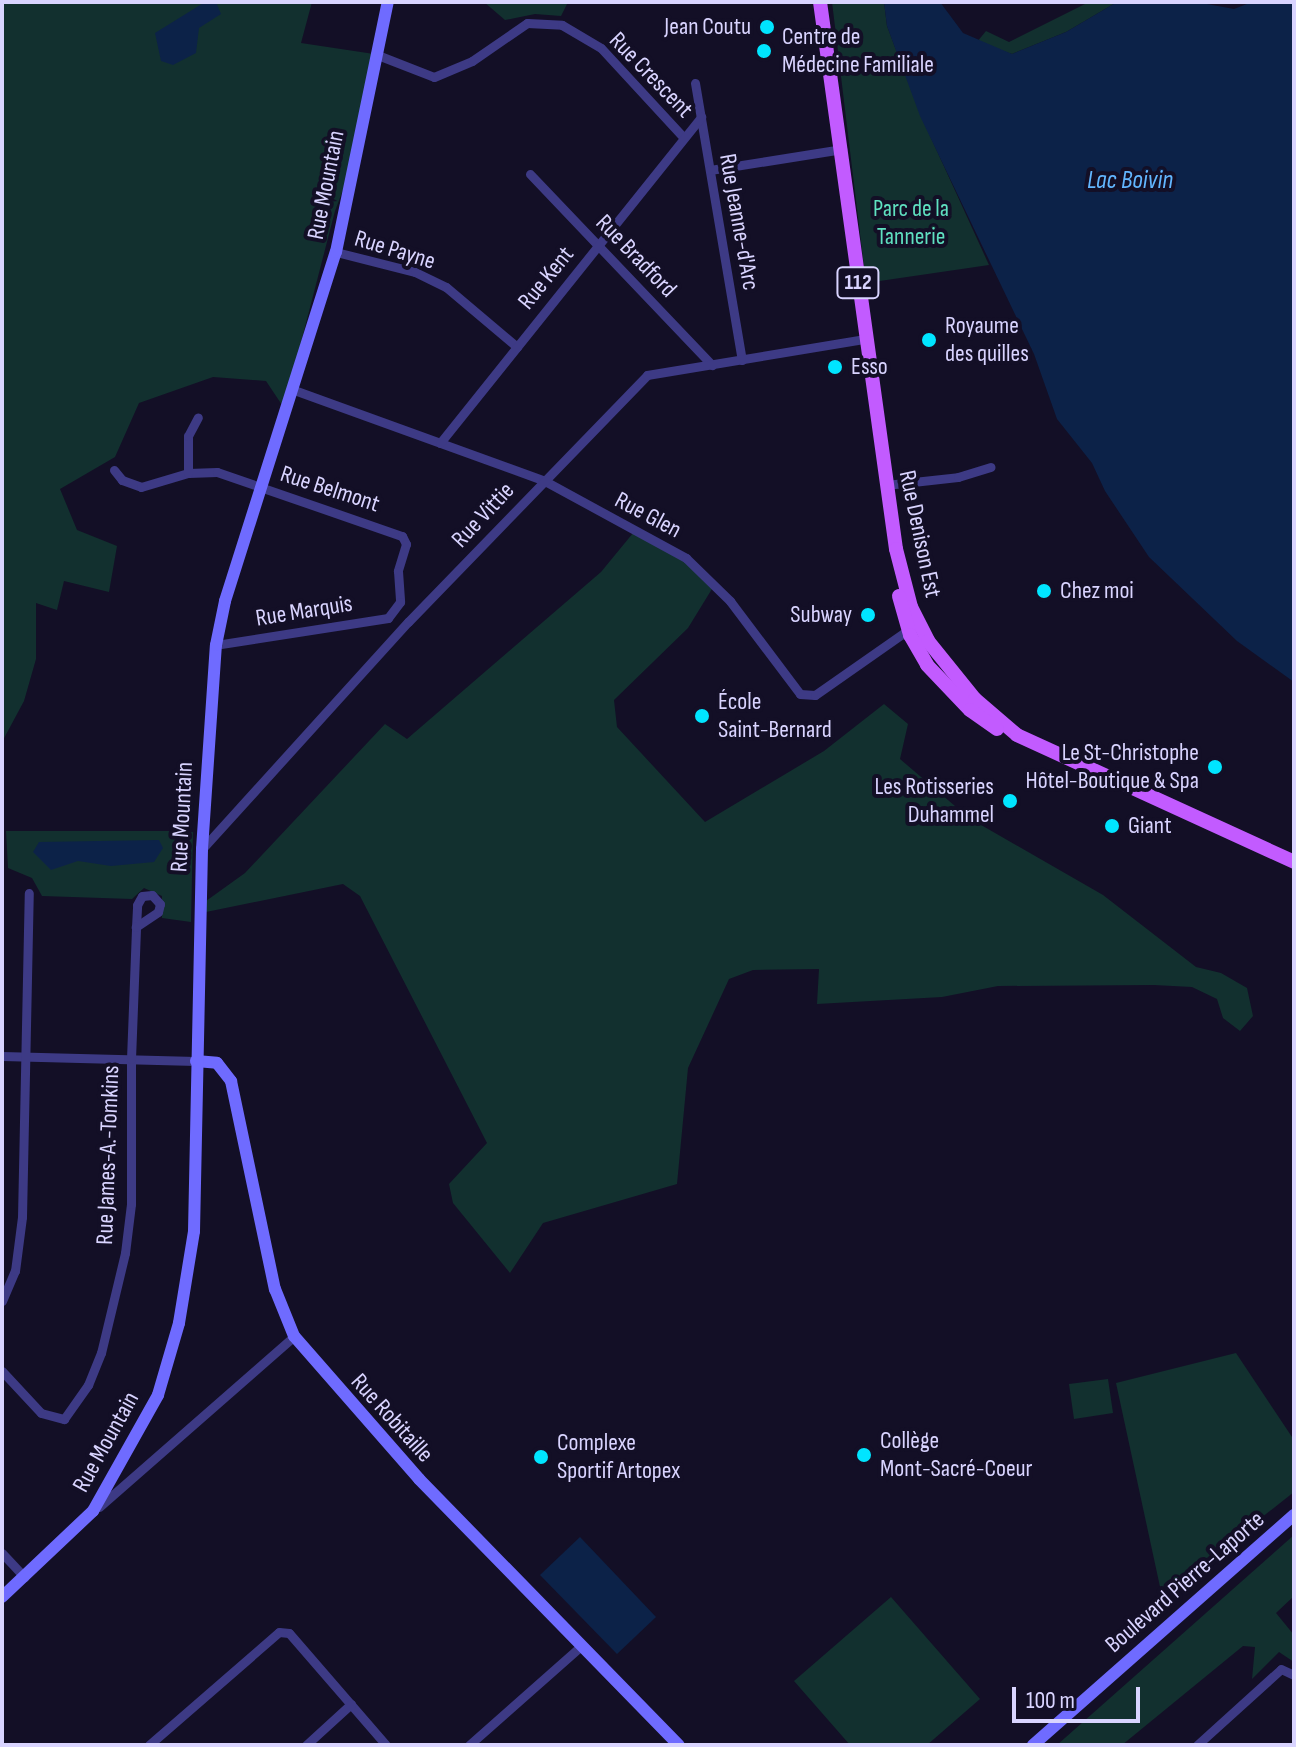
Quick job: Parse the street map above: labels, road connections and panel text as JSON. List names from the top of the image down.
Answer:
{
  "streets": {
    "main road": ["112", "Rue Denison Est"],
    "street": [
      "Rue Crescent",
      "Rue Mountain",
      "Rue Jeanne-d'Arc",
      "Rue Payne",
      "Rue Bradford",
      "Rue Kent",
      "Rue Belmont",
      "Rue Vittie",
      "Rue Glen",
      "Rue Marquis",
      "Rue James-A.-Tomkins",
      "Rue Robitaille",
      "Boulevard Pierre-Laporte"
    ]
  },
  "crossings": [
    ["Rue Crescent", "Rue Mountain"],
    ["Rue Crescent", "Rue Jeanne-d'Arc"],
    ["Rue Crescent", "Rue Kent"],
    ["Rue Mountain", "Rue Payne"],
    ["Rue Mountain", "Rue Belmont"],
    ["Rue Mountain", "Rue Vittie"],
    ["Rue Mountain", "Rue Glen"],
    ["Rue Mountain", "Rue Marquis"],
    ["Rue Mountain", "Rue Robitaille"],
    ["Rue Jeanne-d'Arc", "Rue Kent"],
    ["Rue Jeanne-d'Arc", "Rue Vittie"],
    ["Rue Payne", "Rue Kent"],
    ["Rue Bradford", "Rue Kent"],
    ["Rue Bradford", "Rue Vittie"],
    ["Rue Kent", "Rue Glen"],
    ["Rue Belmont", "Rue Marquis"],
    ["Rue Vittie", "Rue Glen"],
    ["Rue Vittie", "Rue Denison Est"],
    ["Rue Glen", "Rue Denison Est"]
  ],
  "water": ["Lac Boivin"],
  "parks": ["Parc de la Tannerie"],
  "places": [
    "Jean Coutu",
    "Centre de Médecine Familiale",
    "Royaume des quilles",
    "Esso",
    "Chez moi",
    "Subway",
    "École Saint-Bernard",
    "Le St-Christophe Hôtel-Boutique & Spa",
    "Les Rotisseries Duhammel",
    "Giant",
    "Collège Mont-Sacré-Coeur",
    "Complexe Sportif Artopex"
  ],
  "scale_bar": "100 m"
}
